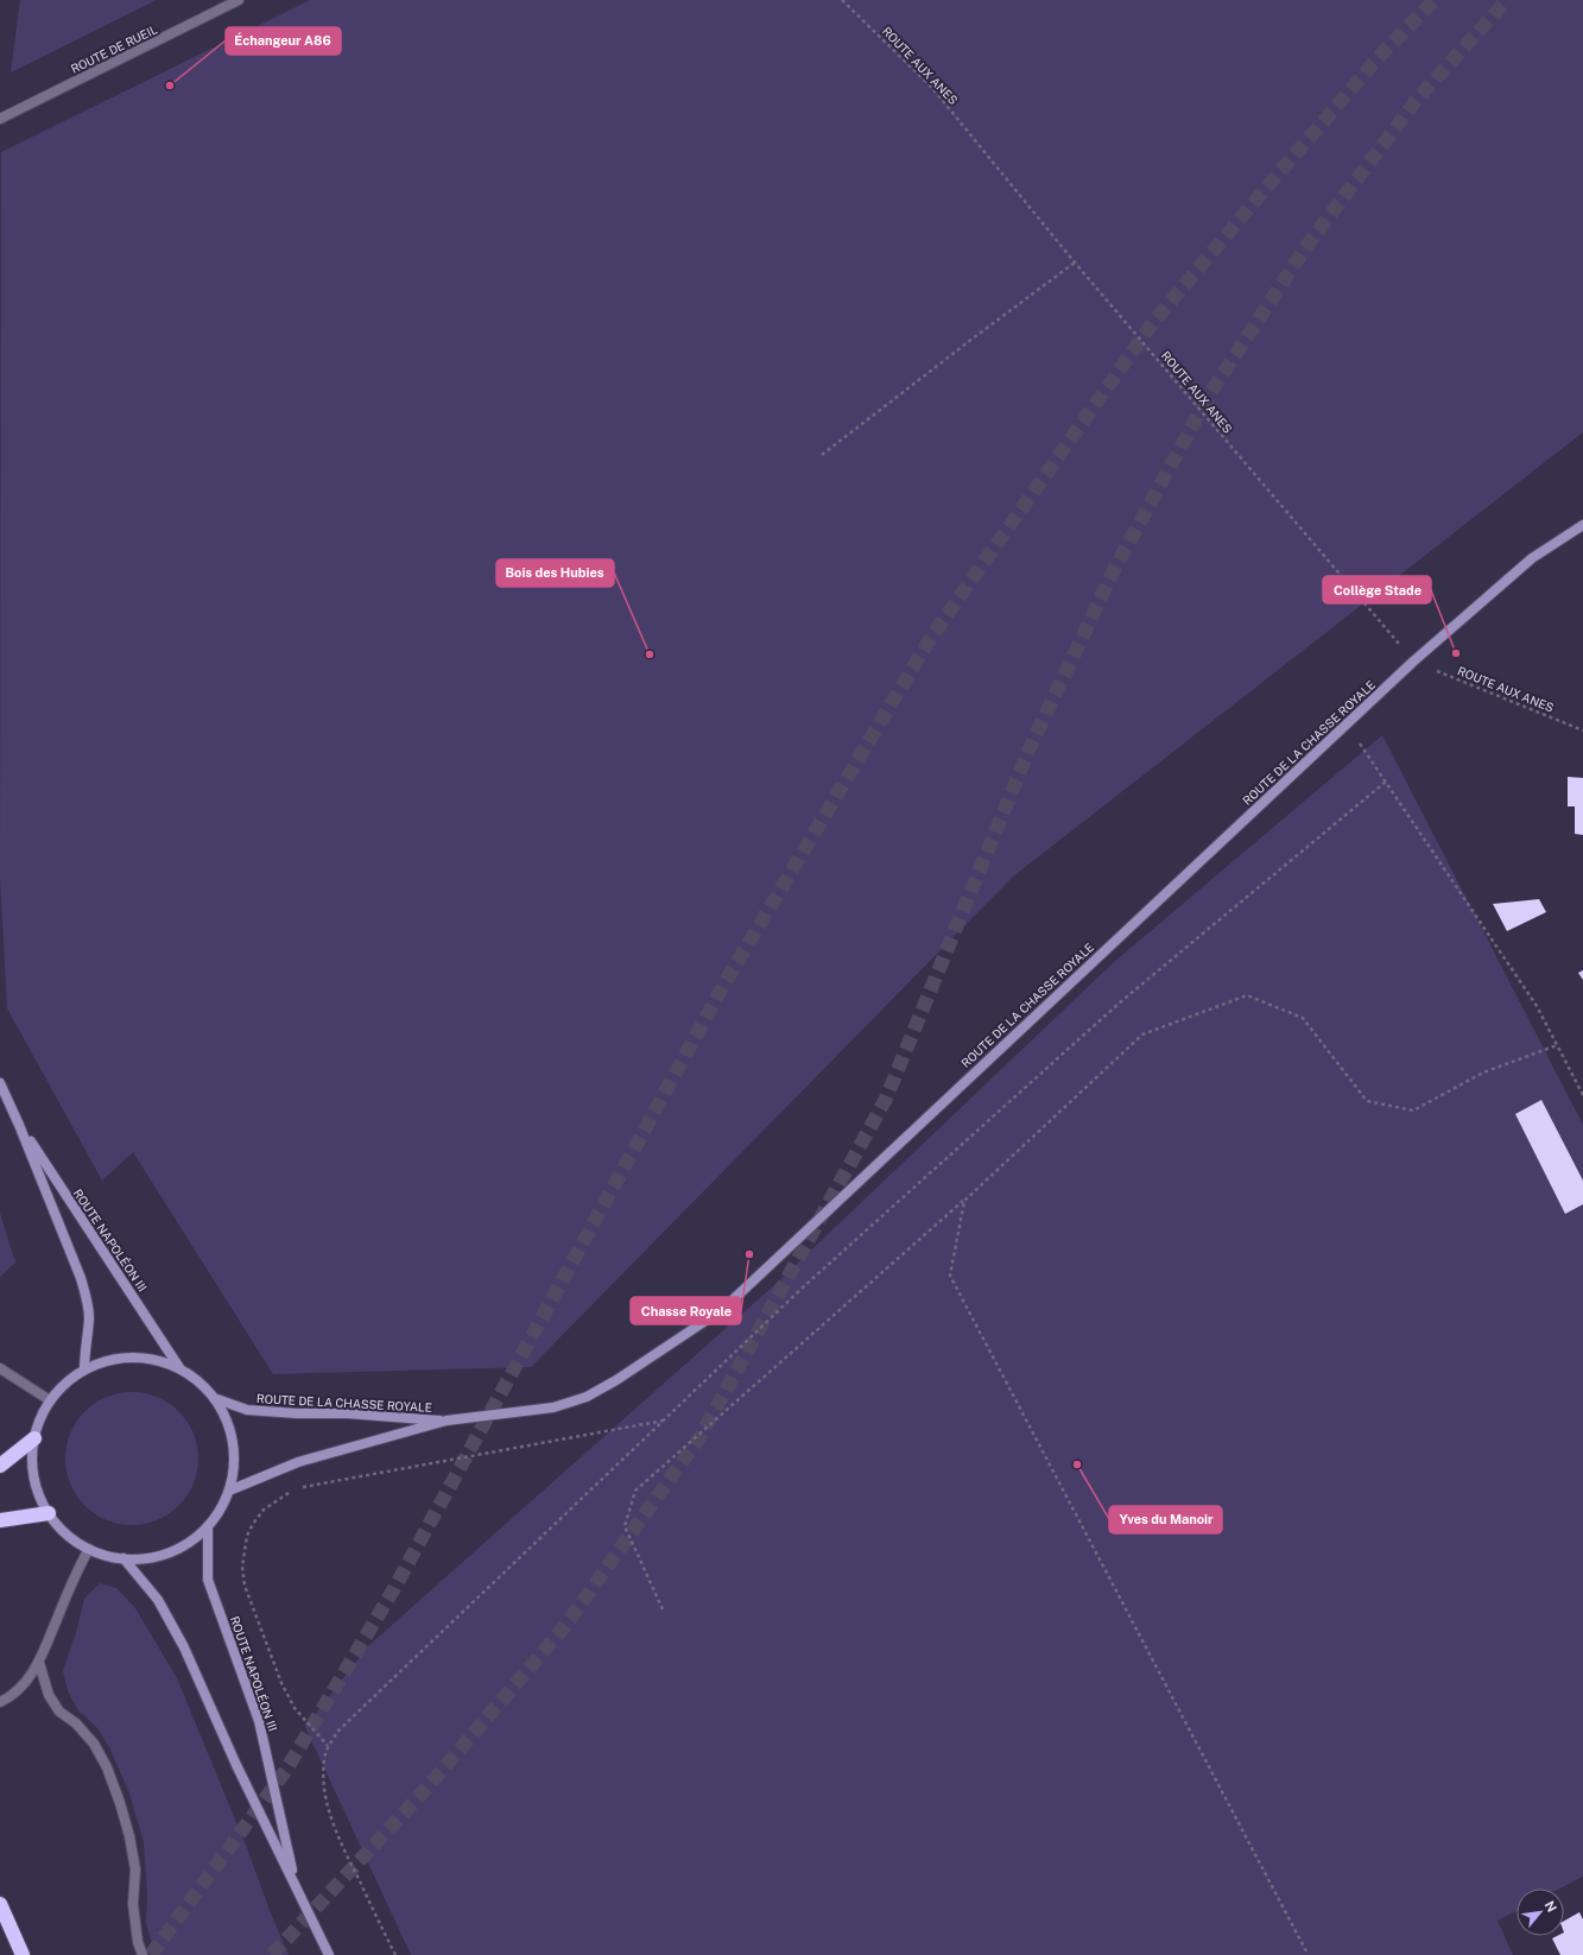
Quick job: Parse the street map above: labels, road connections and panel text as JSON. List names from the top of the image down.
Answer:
{
  "streets": {
    "main road": ["ROUTE DE LA CHASSE ROYALE", "ROUTE NAPOLÉON III"],
    "street": ["ROUTE DE RUEIL"],
    "path": ["ROUTE AUX ANES"]
  },
  "crossings": [
    ["ROUTE AUX ANES", "ROUTE DE LA CHASSE ROYALE"],
    ["ROUTE DE LA CHASSE ROYALE", "ROUTE NAPOLÉON III"]
  ],
  "places": [
    "Échangeur A86",
    "Collège Stade",
    "Bois des Hubies",
    "Chasse Royale",
    "Yves du Manoir"
  ],
  "north": "top right"
}
